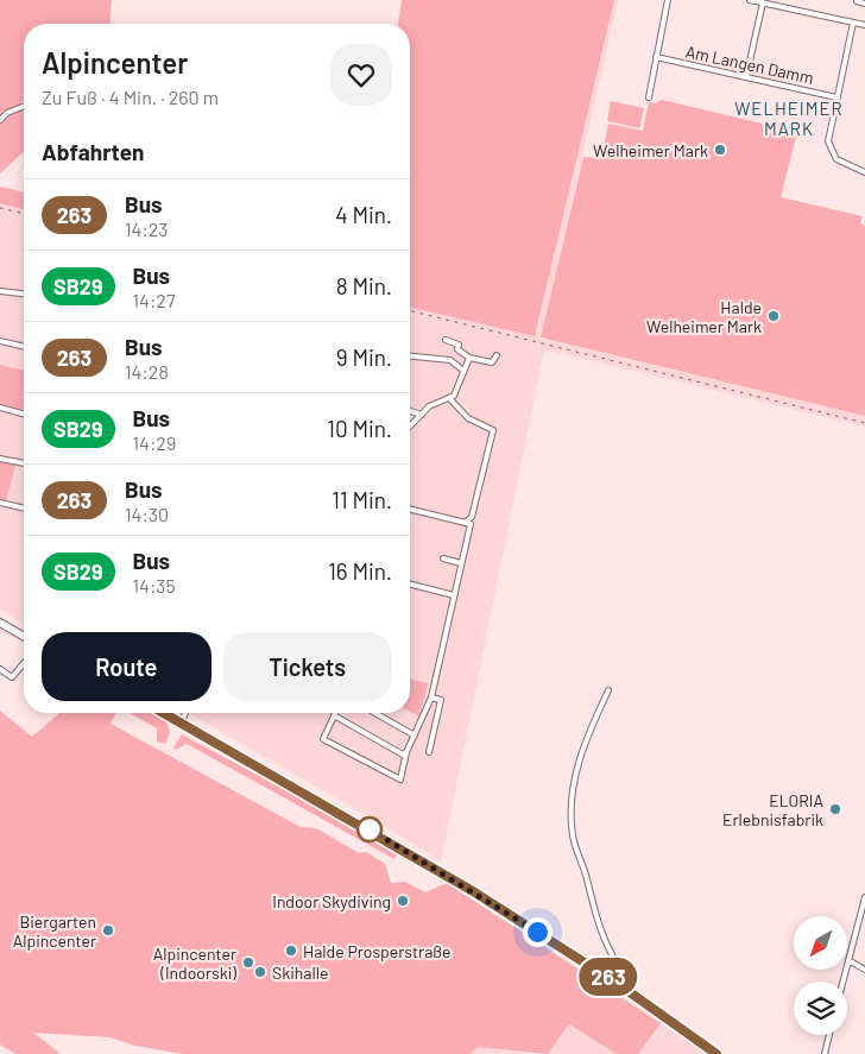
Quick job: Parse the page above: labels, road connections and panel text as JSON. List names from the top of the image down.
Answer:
{
  "streets": {
    "street": ["Am Langen Damm"]
  },
  "districts": ["WELHEIMER MARK"],
  "places": [
    "Welheimer Mark",
    "Halde Welheimer Mark",
    "ELORIA Erlebnisfabrik",
    "Indoor Skydiving",
    "Biergarten Alpincenter",
    "Halde Prosperstraße",
    "Alpincenter (Indoorski)",
    "Skihalle"
  ],
  "lines": ["bus line 263"],
  "north": "bottom left",
  "page": {
    "on_map": "263",
    "heading": [
      ["Alpincenter", "Zu Fuß · 4 Min. · 260 m"],
      "Abfahrten"
    ],
    "list": [
      {
        "mark": "263",
        "name": "Bus",
        "note": "14:23",
        "value": "4 Min."
      },
      {
        "mark": "SB29",
        "name": "Bus",
        "note": "14:27",
        "value": "8 Min."
      },
      {
        "mark": "263",
        "name": "Bus",
        "note": "14:28",
        "value": "9 Min."
      },
      {
        "mark": "SB29",
        "name": "Bus",
        "note": "14:29",
        "value": "10 Min."
      },
      {
        "mark": "263",
        "name": "Bus",
        "note": "14:30",
        "value": "11 Min."
      },
      {
        "mark": "SB29",
        "name": "Bus",
        "note": "14:35",
        "value": "16 Min."
      }
    ],
    "buttons": ["Route", "Tickets"]
  }
}
